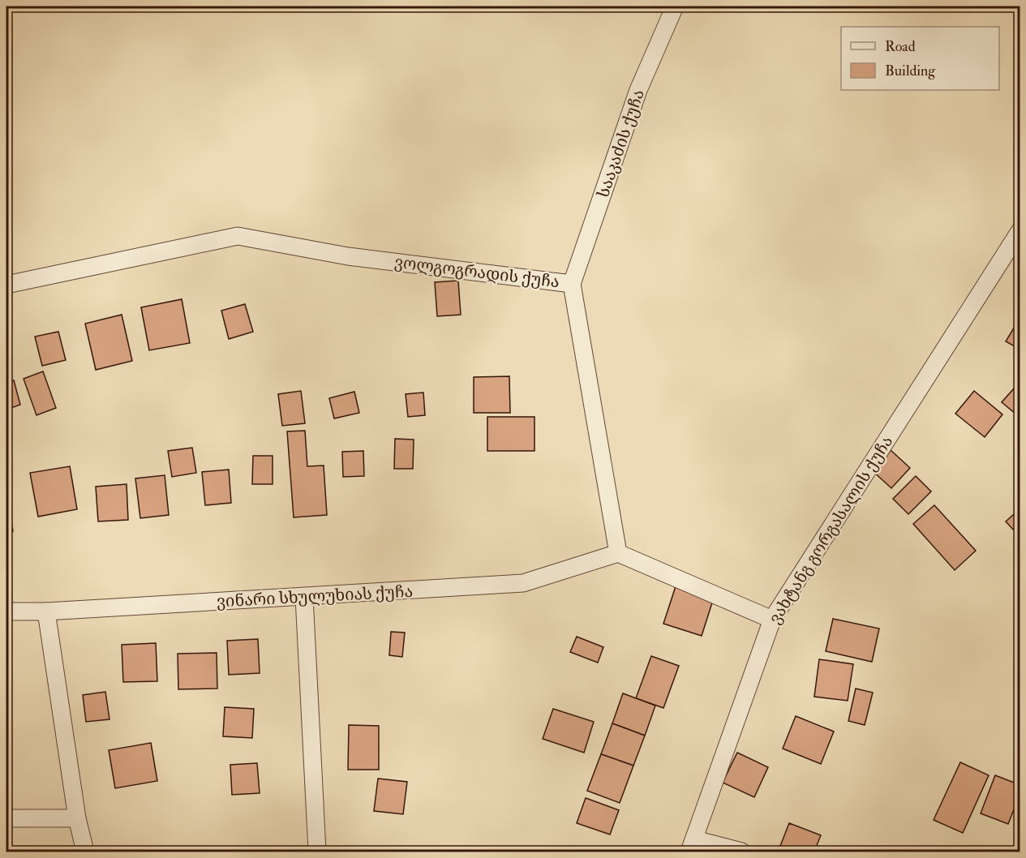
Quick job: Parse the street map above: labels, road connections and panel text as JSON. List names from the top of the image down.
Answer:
{
  "streets": {
    "street": [
      "სააკაძის ქუჩა",
      "ვოლგოგრადის ქუჩა",
      "ვახტანგ გორგასალის ქუჩა",
      "ვინარი სხულუხიას ქუჩა"
    ]
  },
  "crossings": [
    ["სააკაძის ქუჩა", "ვოლგოგრადის ქუჩა"],
    ["ვოლგოგრადის ქუჩა", "ვინარი სხულუხიას ქუჩა"]
  ],
  "legend": ["Road", "Building"]
}
